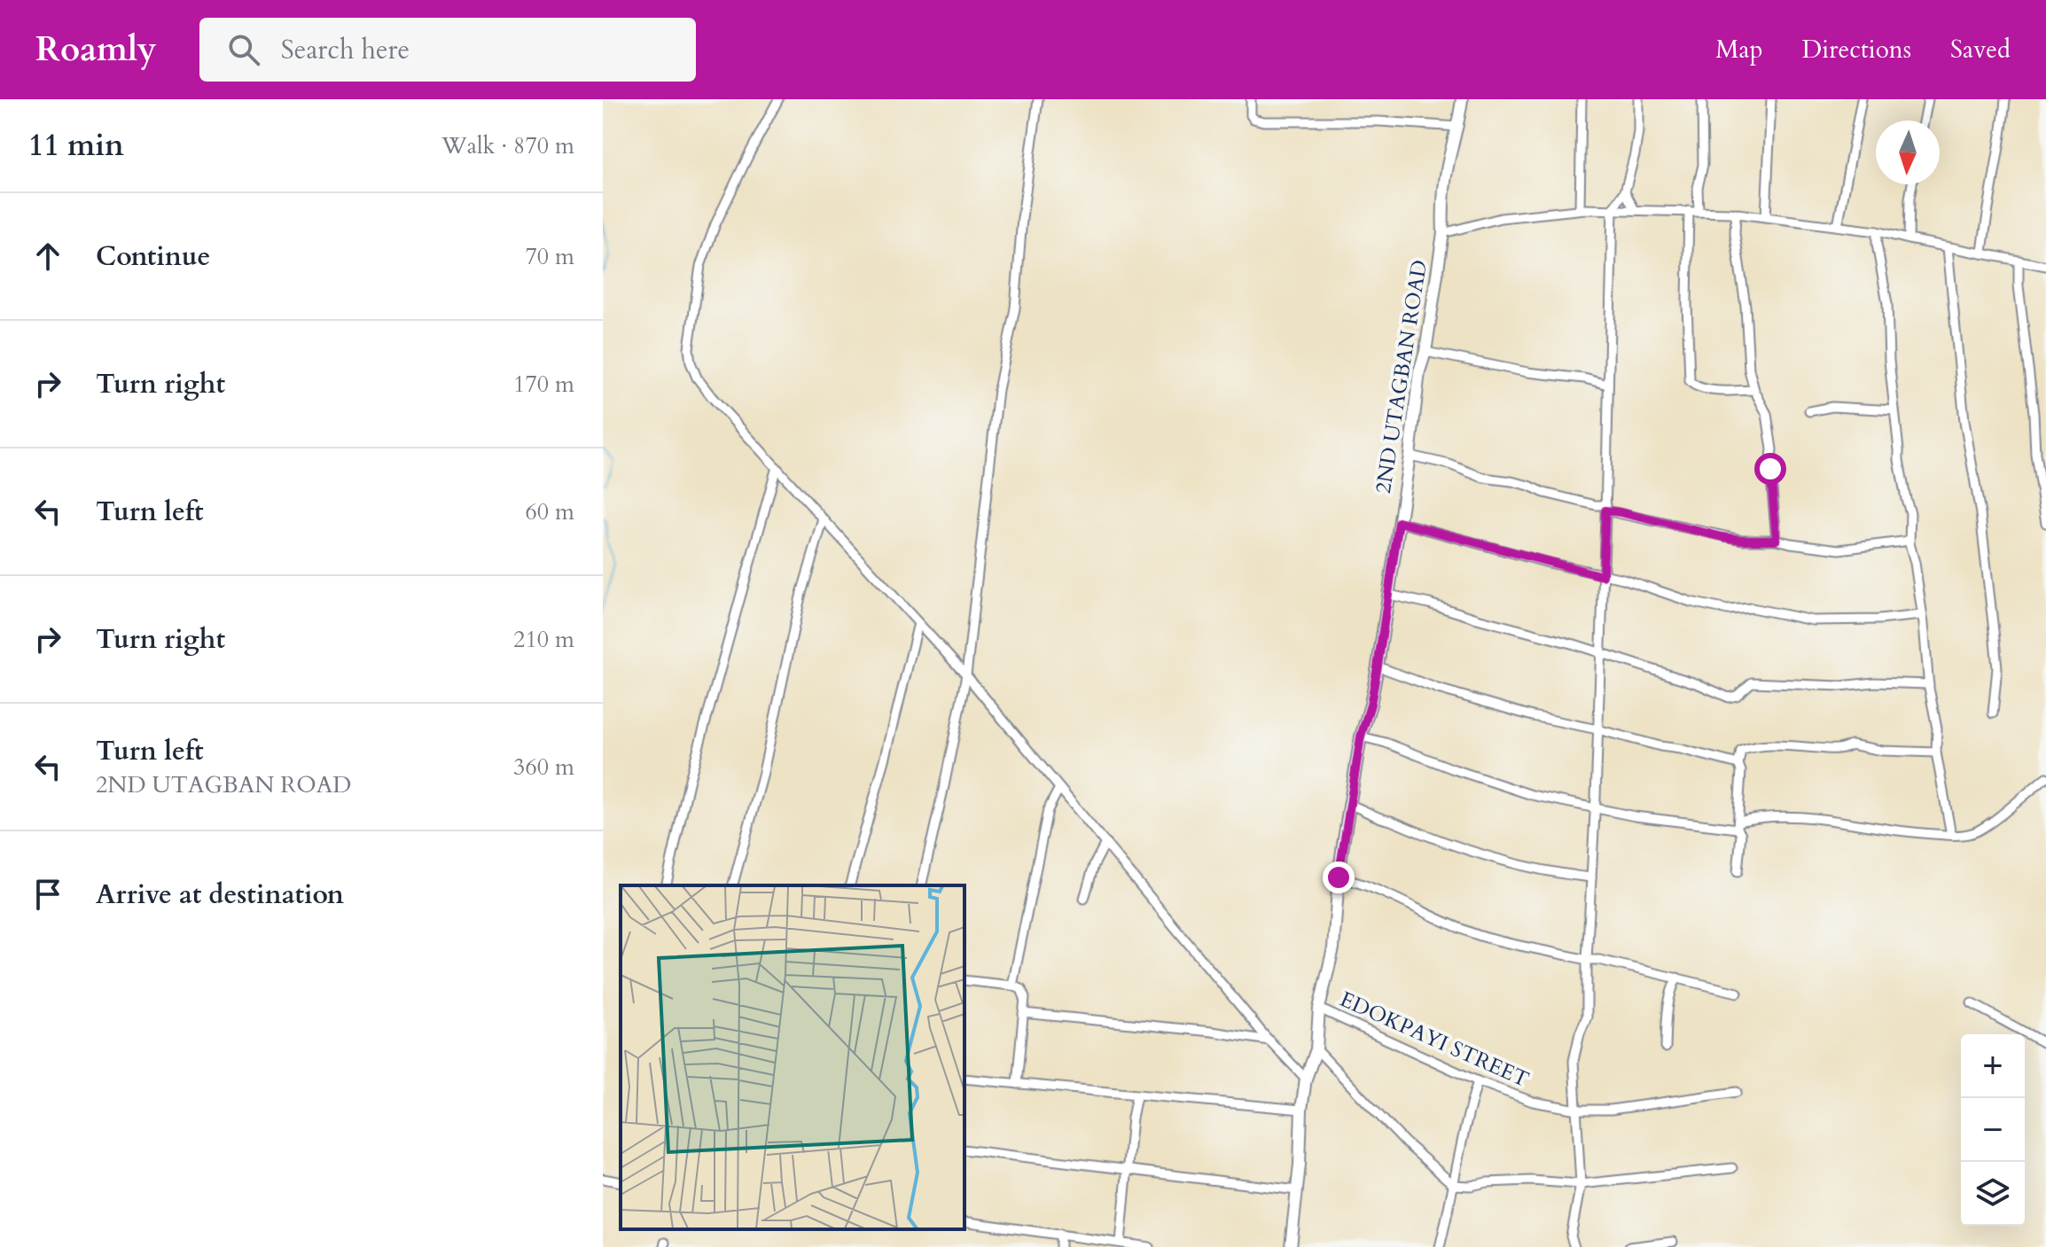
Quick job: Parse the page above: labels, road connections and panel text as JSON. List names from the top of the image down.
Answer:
{
  "streets": {
    "street": ["2ND UTAGBAN ROAD", "EDOKPAYI STREET"]
  },
  "crossings": [
    ["2ND UTAGBAN ROAD", "EDOKPAYI STREET"]
  ],
  "north": "bottom",
  "page": {
    "header": "Roamly",
    "search": "Search here",
    "nav": ["Map", "Directions", "Saved"],
    "heading": ["11 min", "Walk · 870 m"],
    "list": [
      ["Continue", "70 m"],
      ["Turn right", "170 m"],
      ["Turn left", "60 m"],
      ["Turn right", "210 m"],
      ["Turn left", "2ND UTAGBAN ROAD", "360 m"],
      "Arrive at destination"
    ],
    "map_buttons": ["+", "−"]
  }
}
